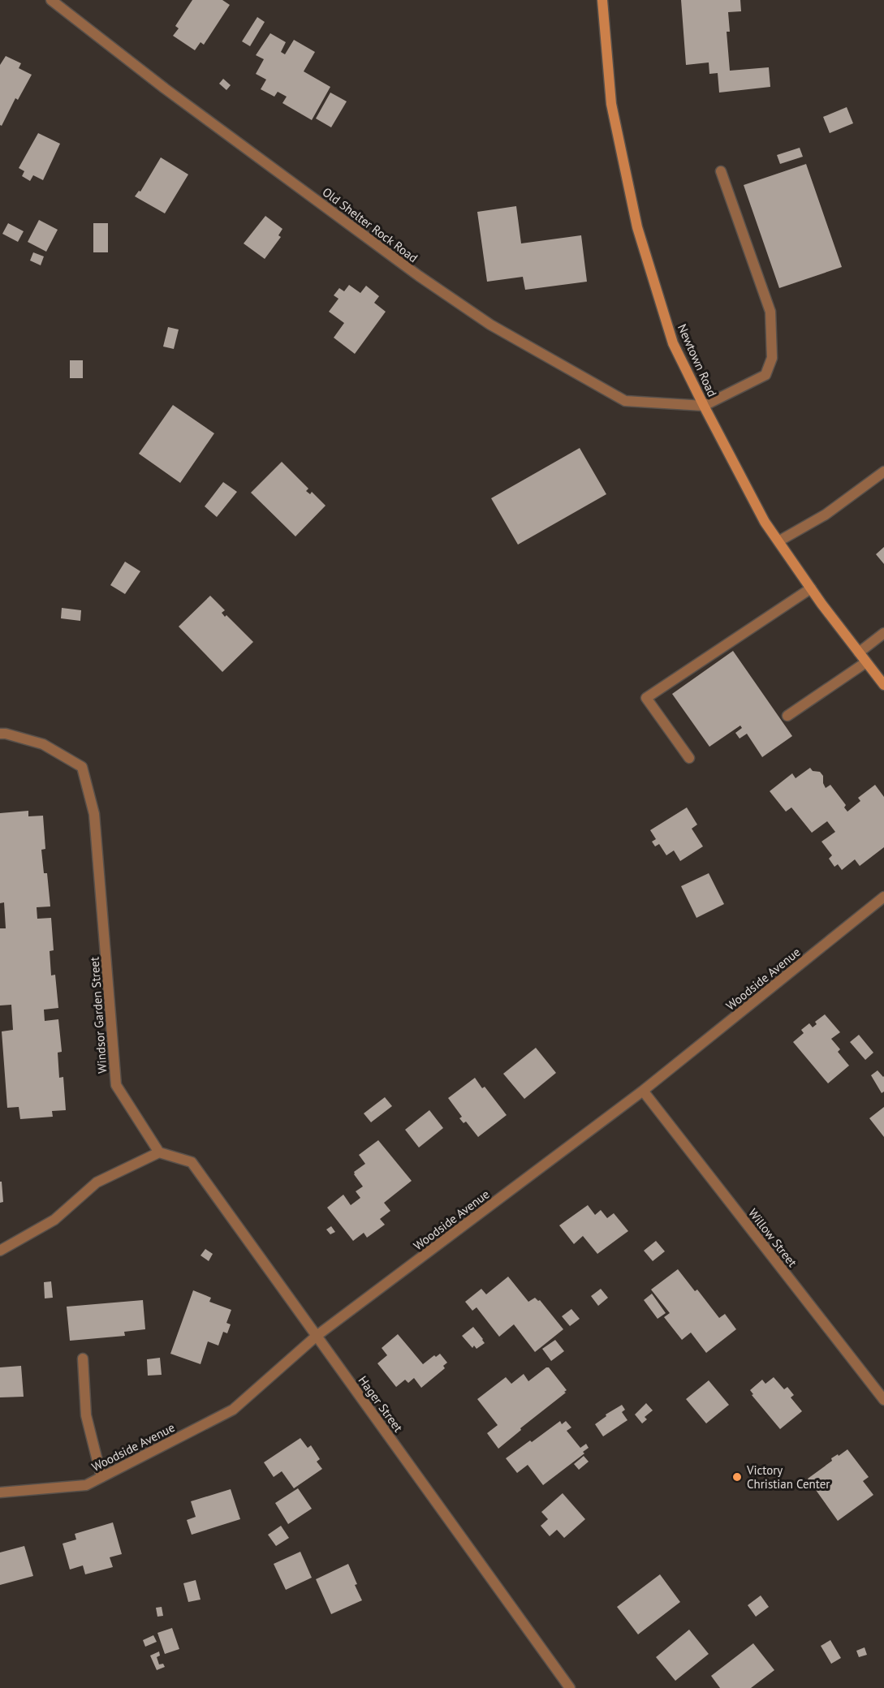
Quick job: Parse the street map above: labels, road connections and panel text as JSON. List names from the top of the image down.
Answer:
{
  "streets": {
    "main road": ["Newtown Road"],
    "street": [
      "Old Shelter Rock Road",
      "Woodside Avenue",
      "Windsor Garden Street",
      "Willow Street",
      "Hager Street"
    ]
  },
  "crossings": [
    ["Old Shelter Rock Road", "Newtown Road"],
    ["Woodside Avenue", "Willow Street"],
    ["Woodside Avenue", "Hager Street"],
    ["Windsor Garden Street", "Hager Street"]
  ],
  "places": ["Victory Christian Center"]
}
